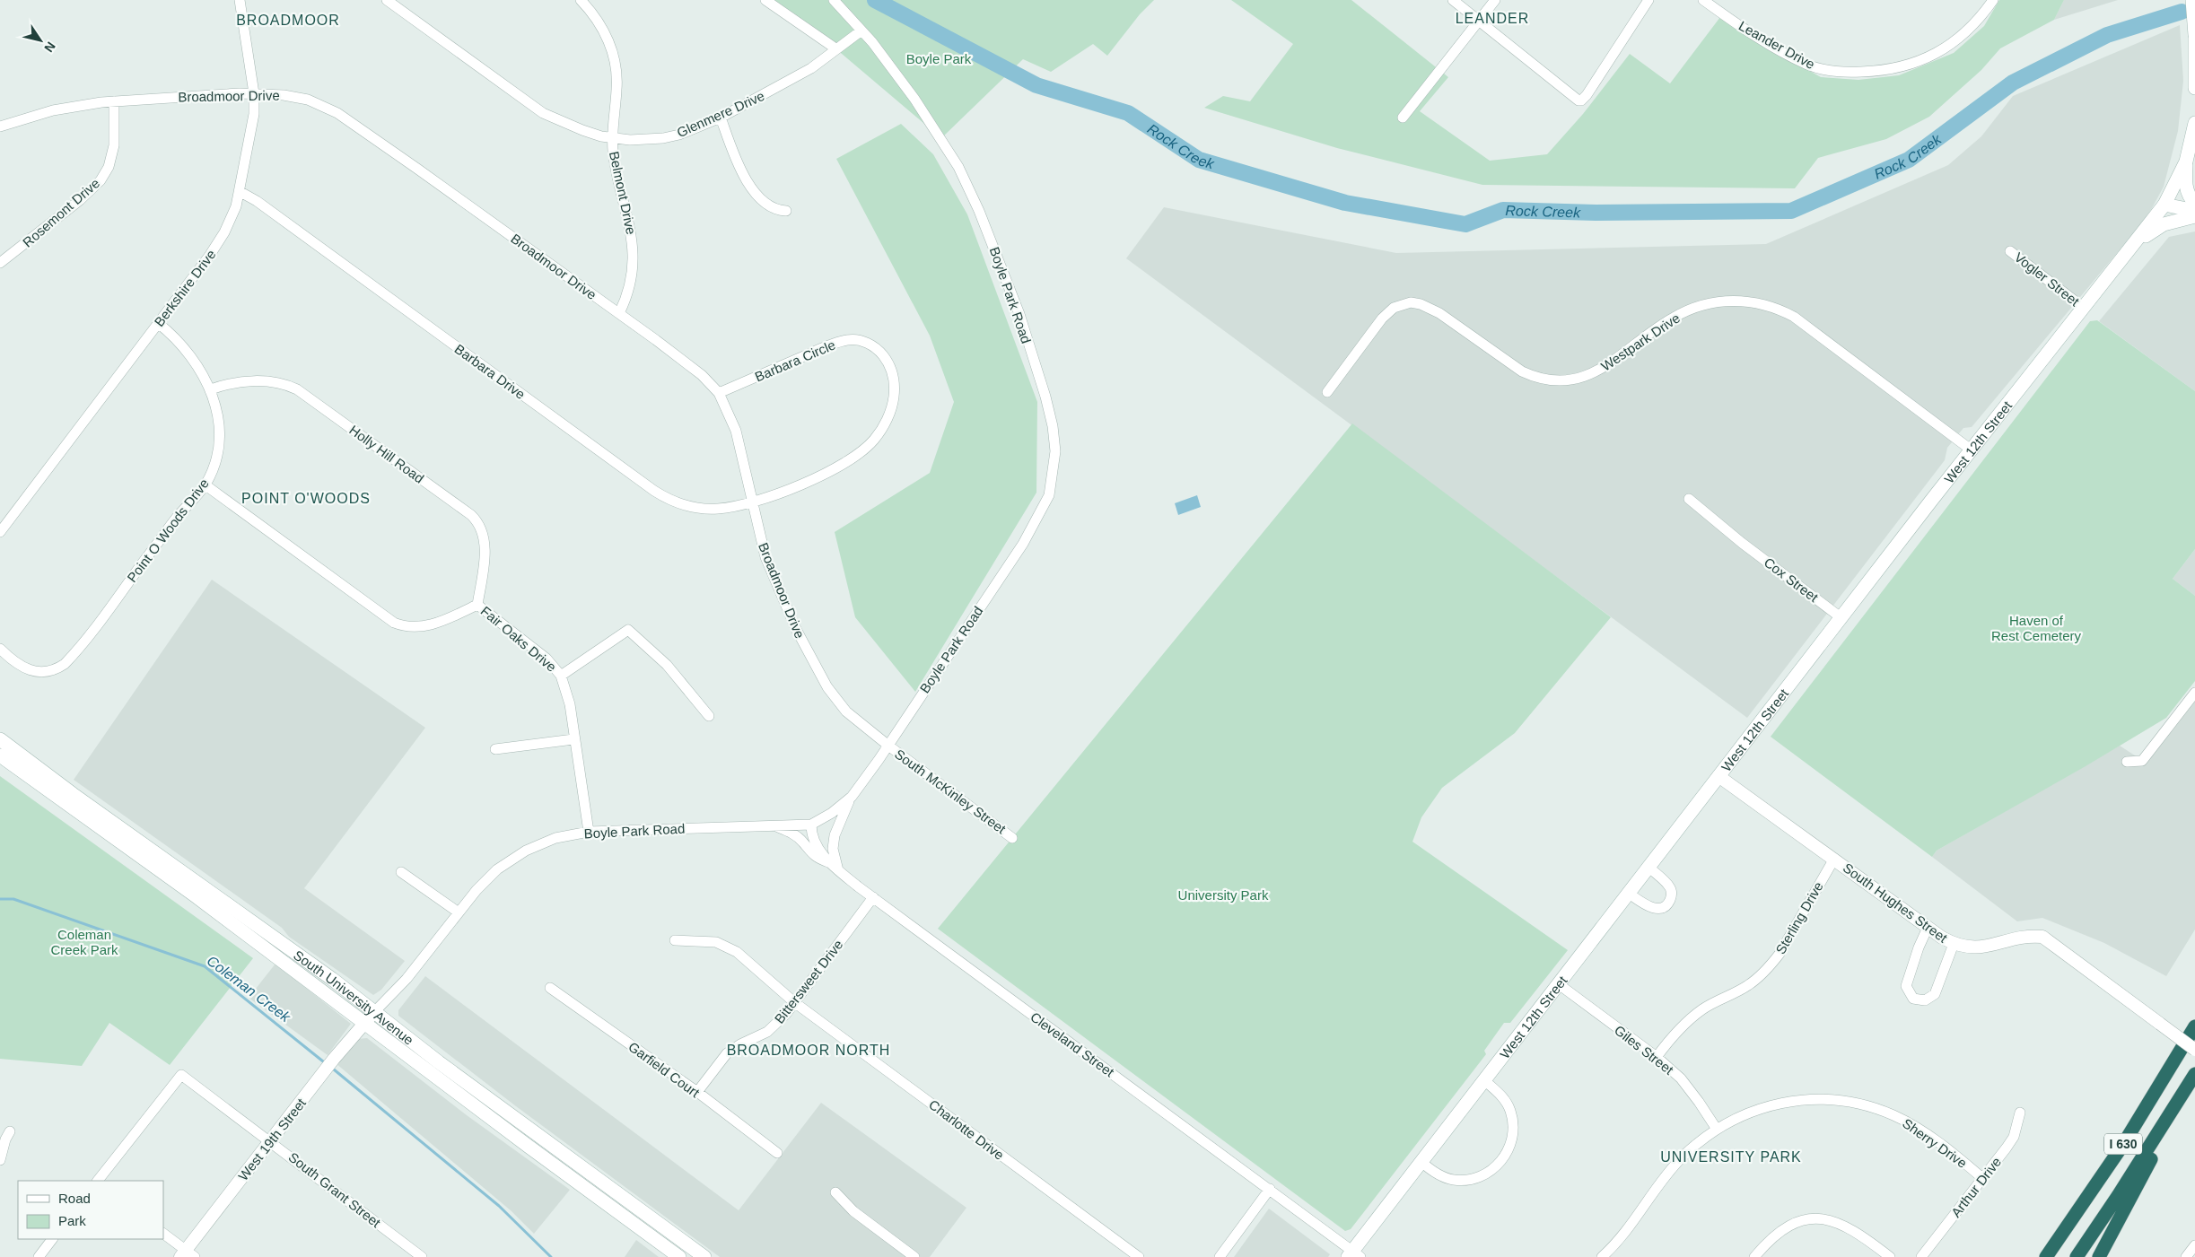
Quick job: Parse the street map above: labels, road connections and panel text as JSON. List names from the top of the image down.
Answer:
{
  "streets": {
    "highway": ["I 630"],
    "main road": ["West 12th Street", "South University Avenue"],
    "street": [
      "Leander Drive",
      "Broadmoor Drive",
      "Glenmere Drive",
      "Belmont Drive",
      "Rosemont Drive",
      "Vogler Street",
      "Berkshire Drive",
      "Boyle Park Road",
      "Westpark Drive",
      "Barbara Circle",
      "Barbara Drive",
      "Holly Hill Road",
      "Point O Woods Drive",
      "Cox Street",
      "Fair Oaks Drive",
      "South McKinley Street",
      "South Hughes Street",
      "Sterling Drive",
      "Bittersweet Drive",
      "Cleveland Street",
      "Giles Street",
      "Garfield Court",
      "Charlotte Drive",
      "West 19th Street",
      "Sherry Drive",
      "Arthur Drive",
      "South Grant Street"
    ]
  },
  "crossings": [
    ["Broadmoor Drive", "Belmont Drive"],
    ["Broadmoor Drive", "Rosemont Drive"],
    ["Broadmoor Drive", "Berkshire Drive"],
    ["Broadmoor Drive", "Boyle Park Road"],
    ["Broadmoor Drive", "Barbara Circle"],
    ["Broadmoor Drive", "Barbara Drive"],
    ["Broadmoor Drive", "South McKinley Street"],
    ["Glenmere Drive", "Belmont Drive"],
    ["Glenmere Drive", "Boyle Park Road"],
    ["Vogler Street", "West 12th Street"],
    ["Berkshire Drive", "Barbara Drive"],
    ["Berkshire Drive", "Point O Woods Drive"],
    ["Boyle Park Road", "Fair Oaks Drive"],
    ["Boyle Park Road", "South McKinley Street"],
    ["Boyle Park Road", "South University Avenue"],
    ["Boyle Park Road", "Cleveland Street"],
    ["Boyle Park Road", "West 19th Street"],
    ["Westpark Drive", "West 12th Street"],
    ["Barbara Circle", "Barbara Drive"],
    ["West 12th Street", "Cox Street"],
    ["West 12th Street", "South Hughes Street"],
    ["West 12th Street", "Cleveland Street"],
    ["West 12th Street", "Giles Street"],
    ["Holly Hill Road", "Point O Woods Drive"],
    ["Holly Hill Road", "Fair Oaks Drive"],
    ["Point O Woods Drive", "Fair Oaks Drive"],
    ["South Hughes Street", "Sterling Drive"],
    ["Sterling Drive", "Giles Street"],
    ["Bittersweet Drive", "Cleveland Street"],
    ["Bittersweet Drive", "Garfield Court"],
    ["Bittersweet Drive", "Charlotte Drive"],
    ["South University Avenue", "West 19th Street"],
    ["Giles Street", "Sherry Drive"],
    ["West 19th Street", "South Grant Street"],
    ["Sherry Drive", "Arthur Drive"]
  ],
  "districts": [
    "LEANDER",
    "BROADMOOR",
    "POINT O'WOODS",
    "BROADMOOR NORTH",
    "UNIVERSITY PARK"
  ],
  "water": ["Rock Creek", "Coleman Creek"],
  "parks": [
    "Boyle Park",
    "Haven of Rest Cemetery",
    "University Park",
    "Coleman Creek Park"
  ],
  "legend": ["Road", "Park"],
  "north": "bottom right"
}
